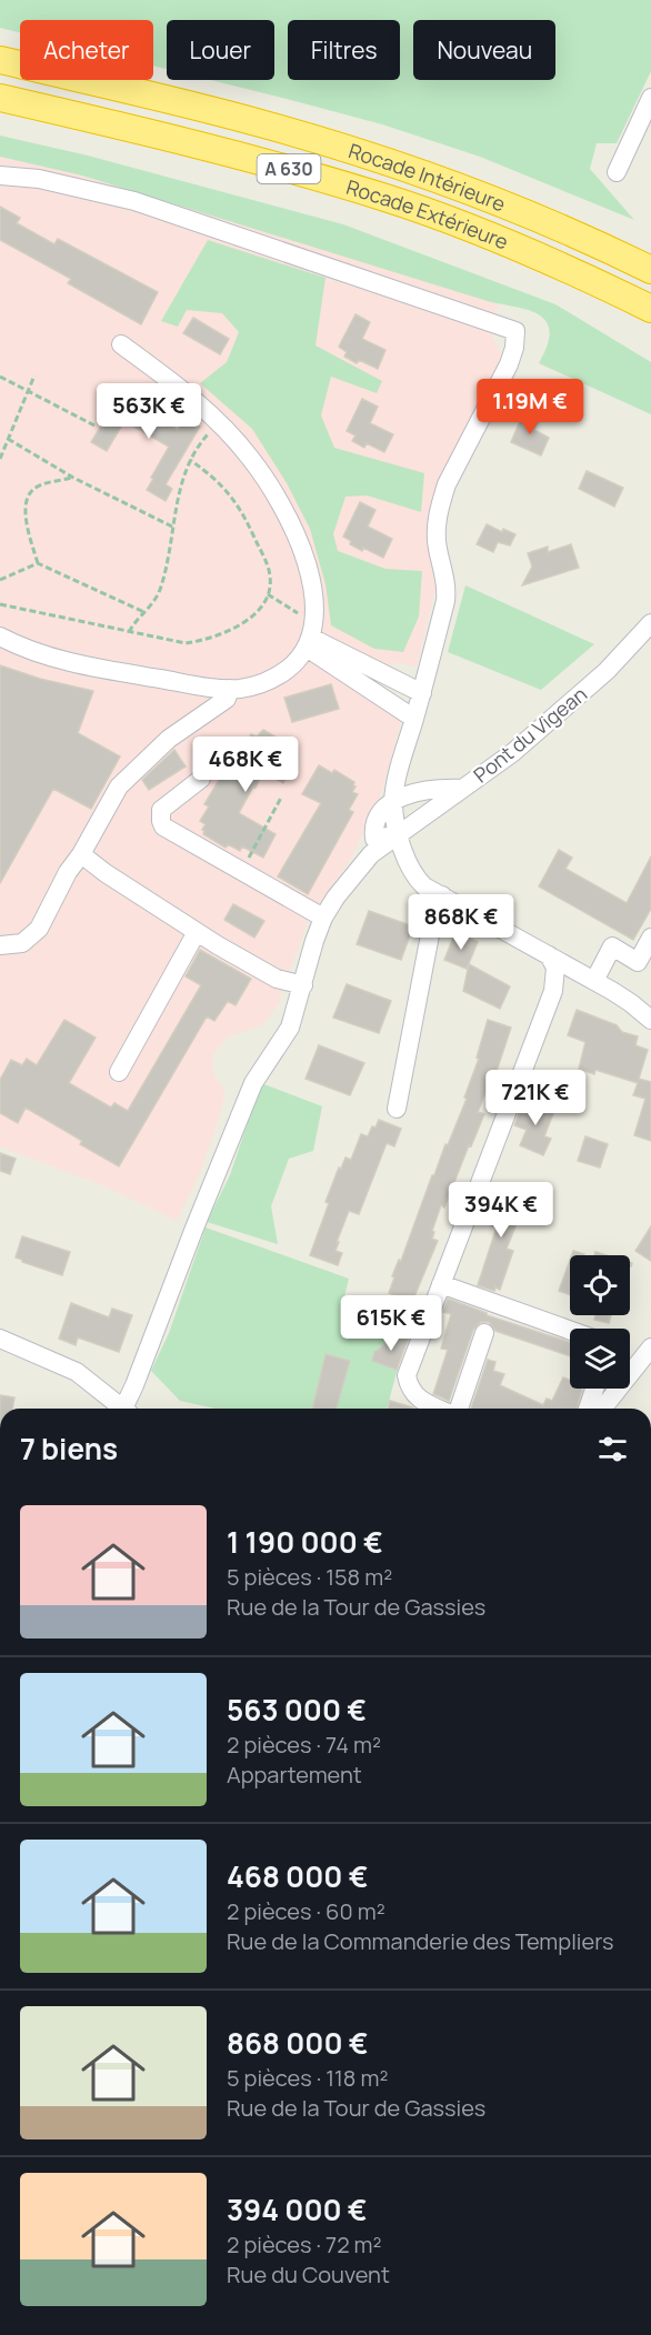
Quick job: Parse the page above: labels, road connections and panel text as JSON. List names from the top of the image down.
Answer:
{
  "streets": {
    "highway": ["A 630", "Rocade Intérieure", "Rocade Extérieure"],
    "street": ["Pont du Vigean"]
  },
  "page": {
    "chip": [
      "Acheter",
      "Louer",
      "Filtres",
      "Nouveau"
    ],
    "price": [
      "1.19M €",
      "563K €",
      "468K €",
      "868K €",
      "721K €",
      "394K €",
      "615K €"
    ],
    "heading": "7 biens",
    "list": [
      {
        "name": "1 190 000 €",
        "note": "5 pièces · 158 m² · Rue de la Tour de Gassies"
      },
      {
        "name": "563 000 €",
        "note": "2 pièces · 74 m² · Appartement"
      },
      {
        "name": "468 000 €",
        "note": "2 pièces · 60 m² · Rue de la Commanderie des Templiers"
      },
      {
        "name": "868 000 €",
        "note": "5 pièces · 118 m² · Rue de la Tour de Gassies"
      },
      {
        "name": "394 000 €",
        "note": "2 pièces · 72 m² · Rue du Couvent"
      }
    ]
  }
}
